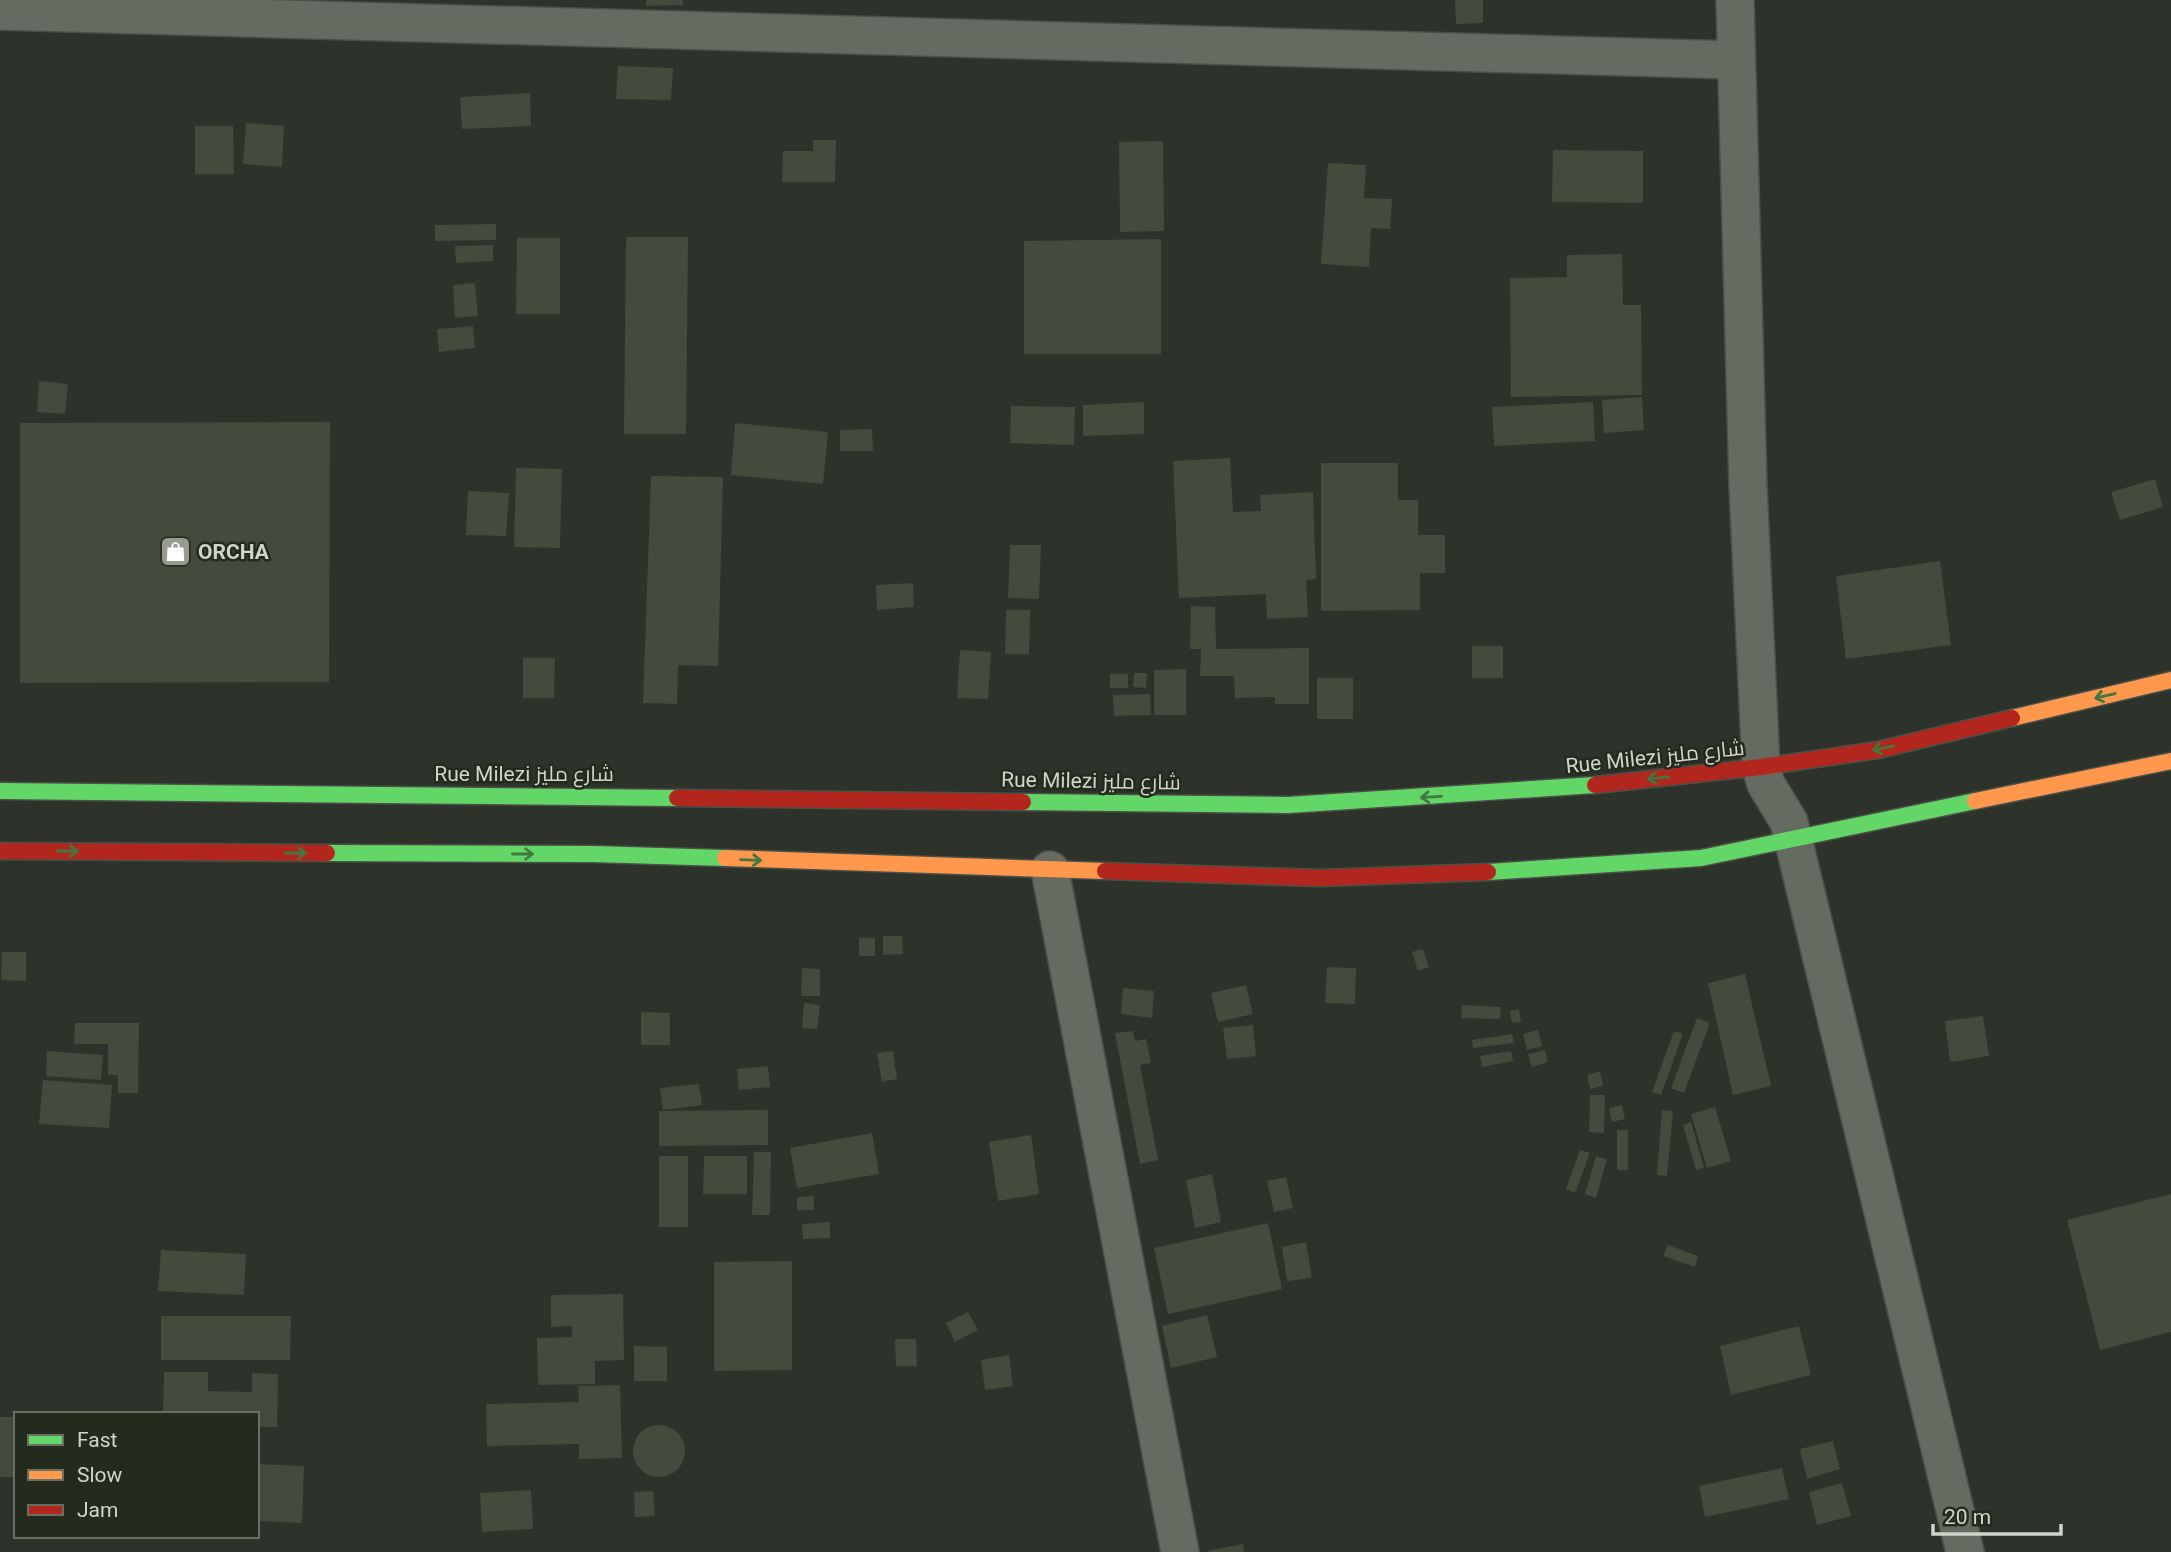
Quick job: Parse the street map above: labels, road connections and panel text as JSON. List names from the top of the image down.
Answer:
{
  "streets": {
    "street": ["Rue Milezi شارع مليز"]
  },
  "places": {
    "shop": ["ORCHA"]
  },
  "legend": ["Fast", "Slow", "Jam"],
  "scale_bar": "20 m"
}
